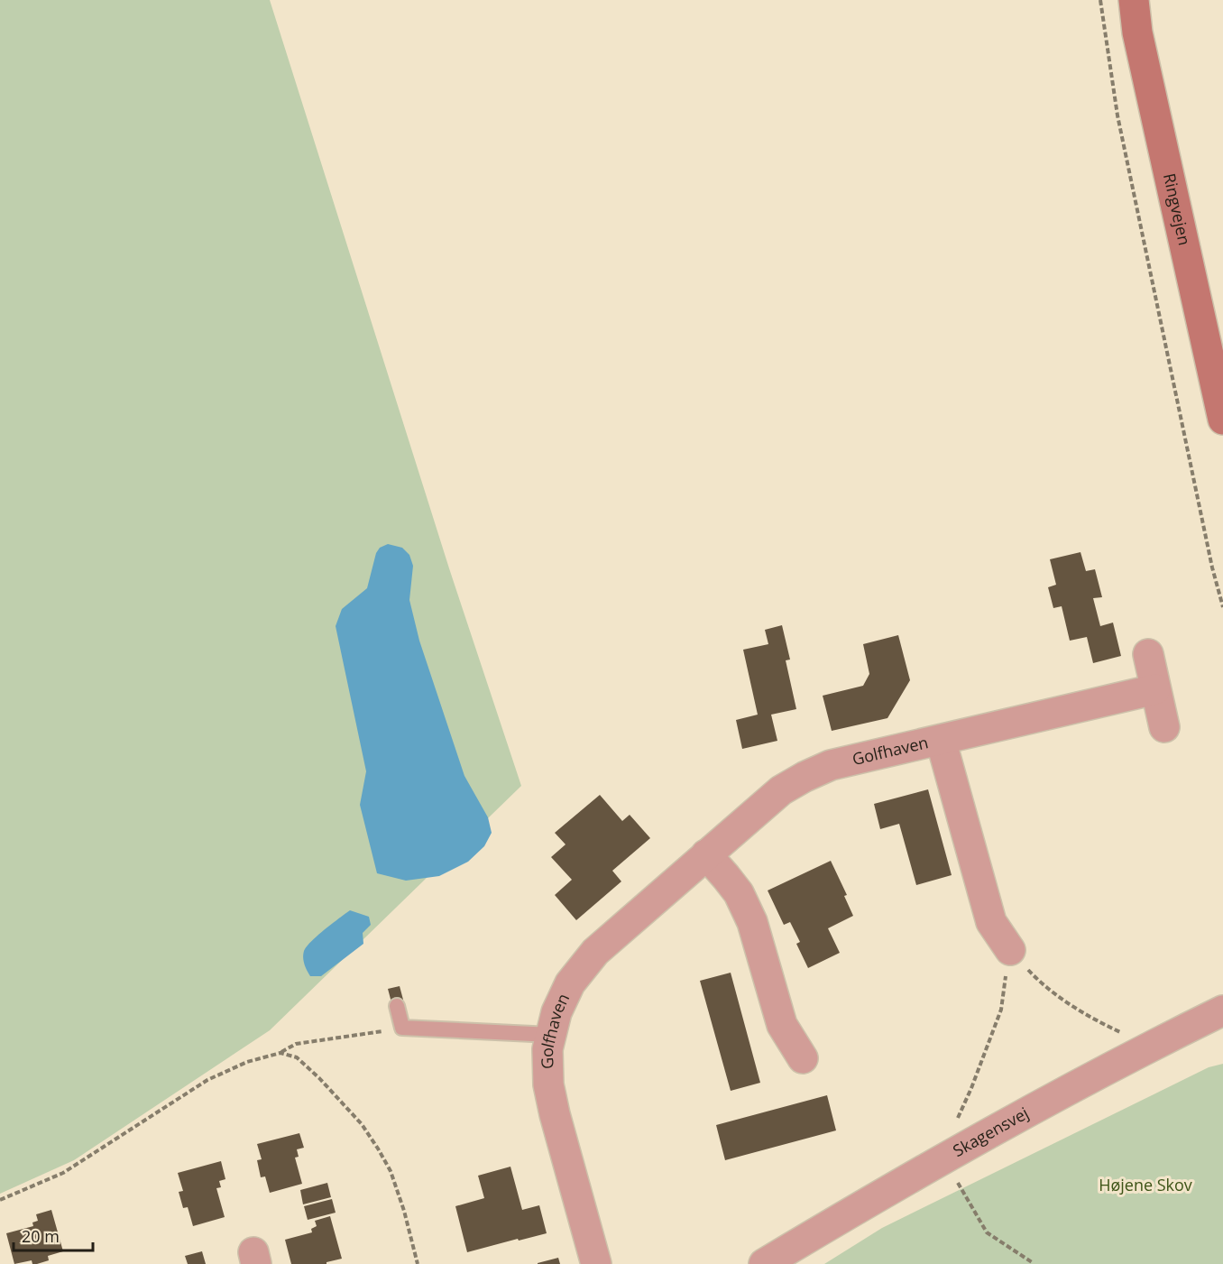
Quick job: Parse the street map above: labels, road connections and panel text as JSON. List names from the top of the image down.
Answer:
{
  "streets": {
    "main road": ["Ringvejen"],
    "street": ["Golfhaven", "Skagensvej"]
  },
  "parks": ["Højene Skov"],
  "scale_bar": "20 m"
}
